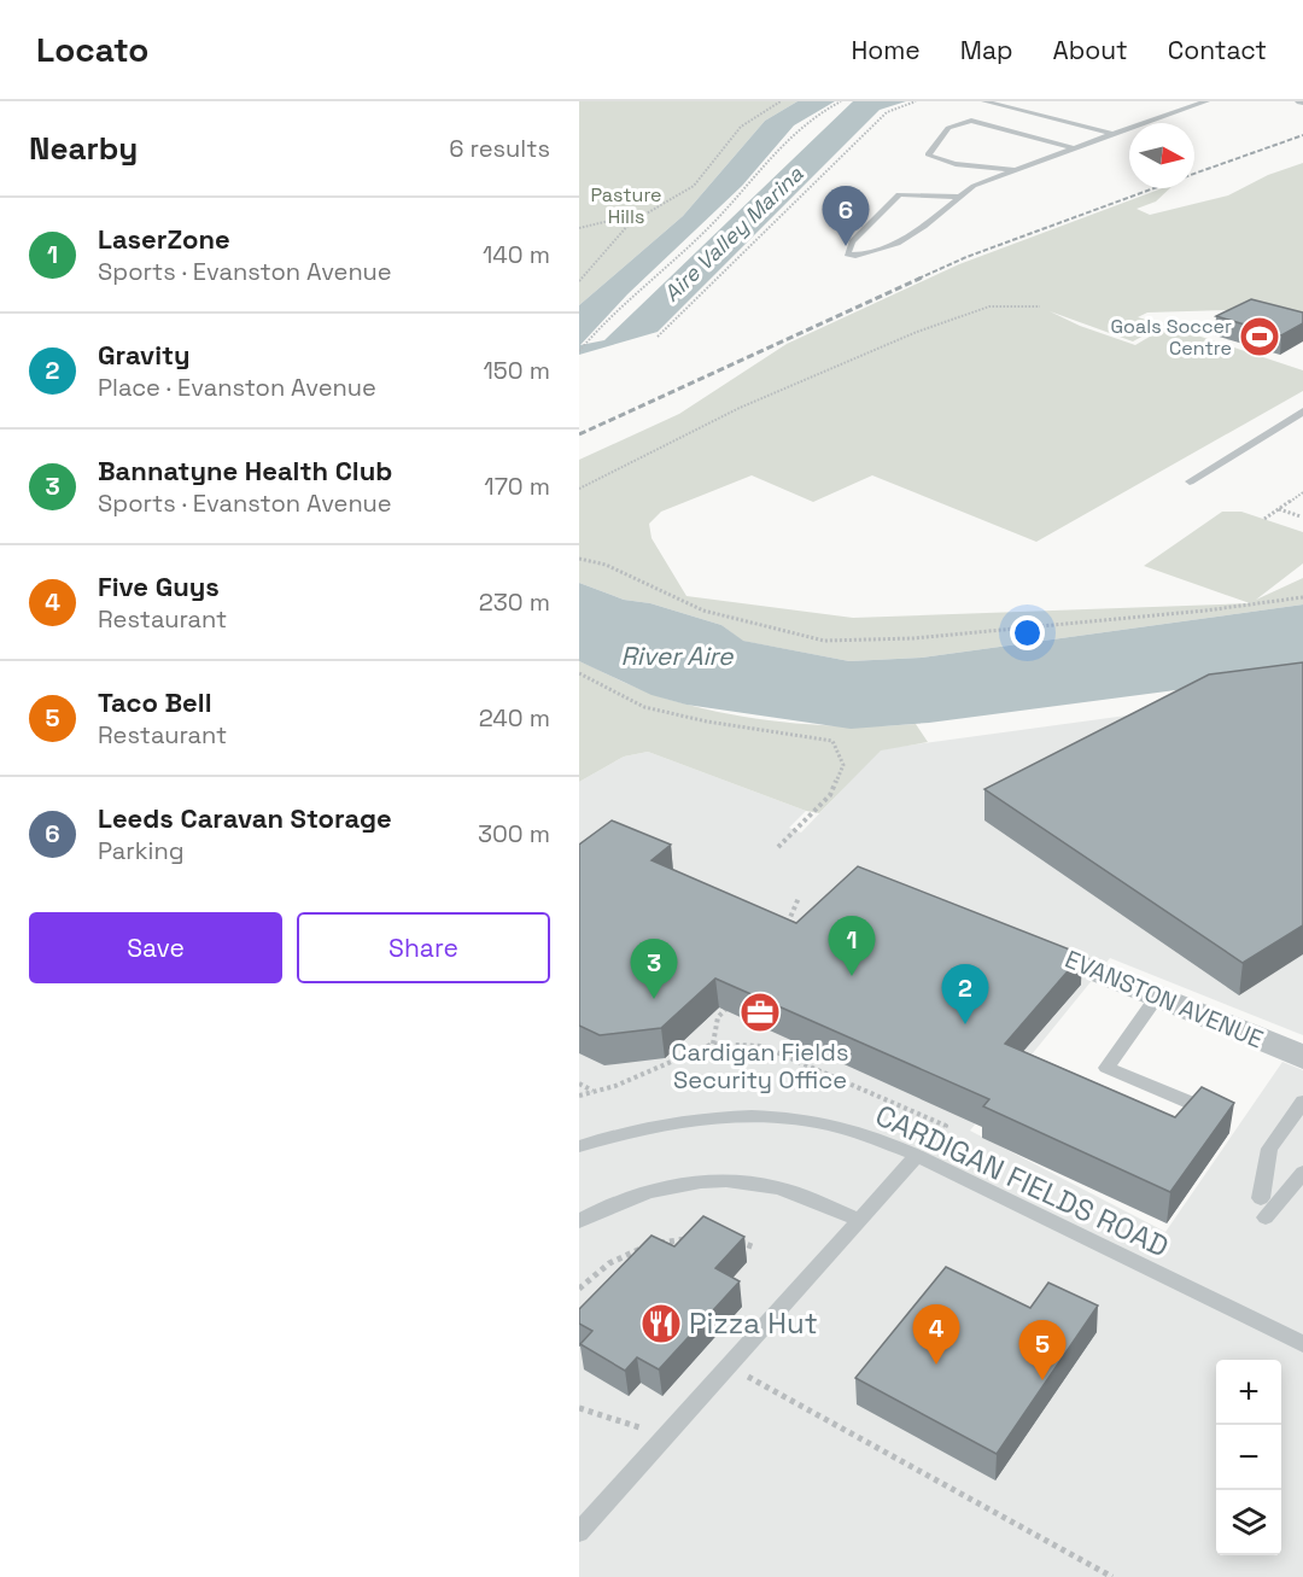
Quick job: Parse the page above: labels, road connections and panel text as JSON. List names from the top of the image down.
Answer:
{
  "streets": {
    "street": ["EVANSTON AVENUE"],
    "lane": ["CARDIGAN FIELDS ROAD"]
  },
  "water": ["Aire Valley Marina", "River Aire"],
  "parks": ["Pasture Hills"],
  "places": {
    "sports": ["Goals Soccer Centre"],
    "office": ["Cardigan Fields Security Office"],
    "restaurant": ["Pizza Hut"]
  },
  "north": "right",
  "page": {
    "header": "Locato",
    "nav": [
      "Home",
      "Map",
      "About",
      "Contact"
    ],
    "heading": ["Nearby", "6 results"],
    "pins": [
      "6",
      "1",
      "3",
      "2",
      "4",
      "5"
    ],
    "list": [
      {
        "mark": "1",
        "name": "LaserZone",
        "note": "Sports · Evanston Avenue",
        "value": "140 m"
      },
      {
        "mark": "2",
        "name": "Gravity",
        "note": "Place · Evanston Avenue",
        "value": "150 m"
      },
      {
        "mark": "3",
        "name": "Bannatyne Health Club",
        "note": "Sports · Evanston Avenue",
        "value": "170 m"
      },
      {
        "mark": "4",
        "name": "Five Guys",
        "note": "Restaurant",
        "value": "230 m"
      },
      {
        "mark": "5",
        "name": "Taco Bell",
        "note": "Restaurant",
        "value": "240 m"
      },
      {
        "mark": "6",
        "name": "Leeds Caravan Storage",
        "note": "Parking",
        "value": "300 m"
      }
    ],
    "buttons": ["Save", "Share"],
    "map_buttons": ["+", "−"]
  }
}
